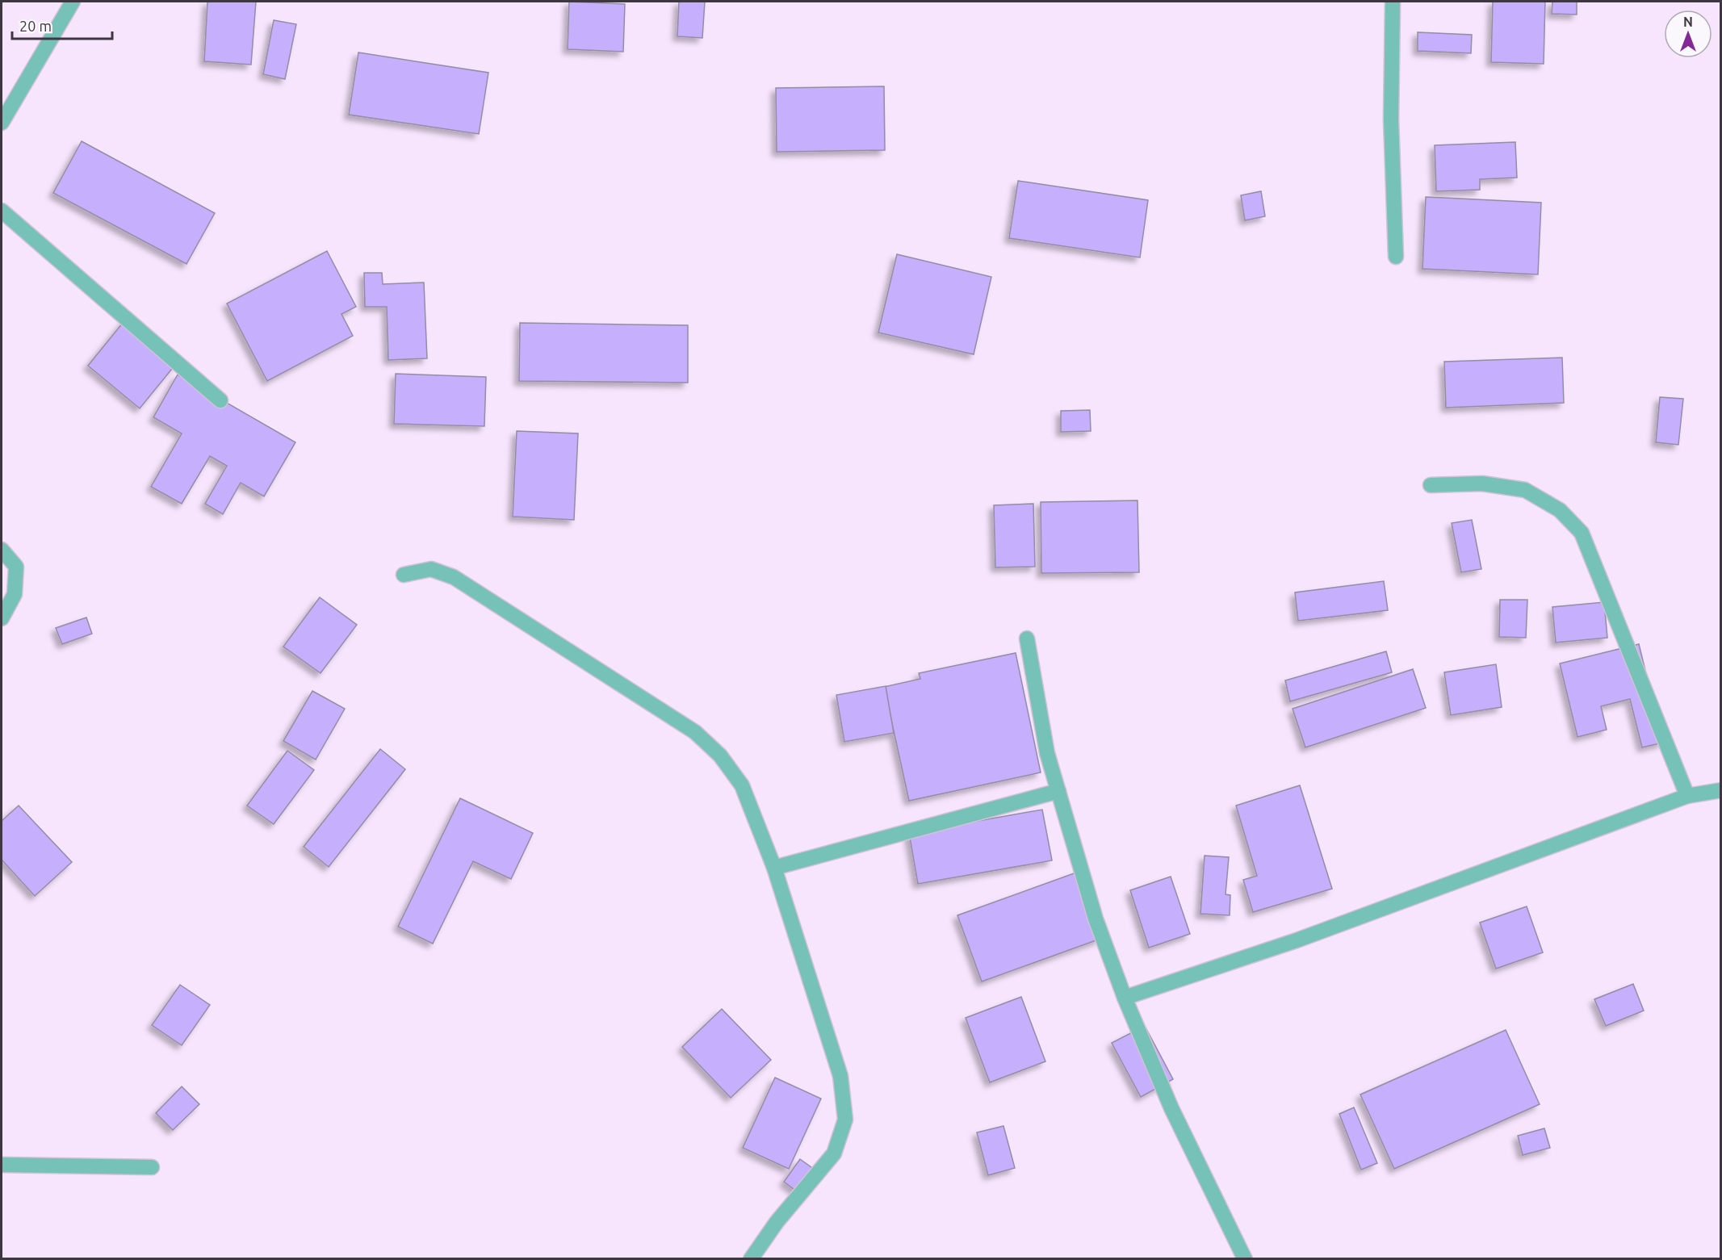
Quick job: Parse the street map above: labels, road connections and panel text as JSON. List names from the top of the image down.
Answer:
{
  "scale_bar": "20 m",
  "north": "top"
}
